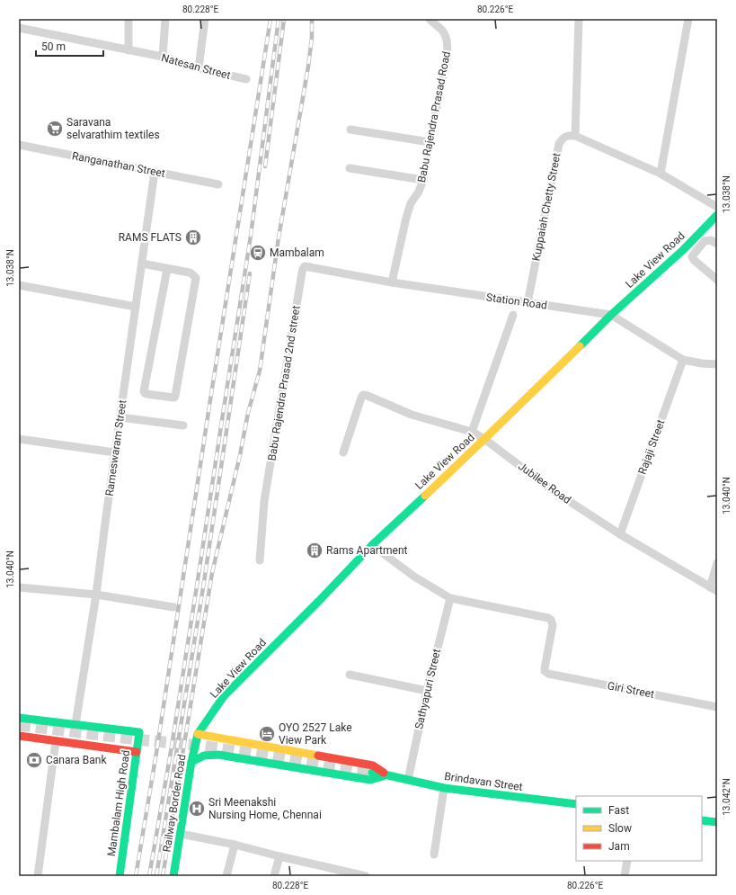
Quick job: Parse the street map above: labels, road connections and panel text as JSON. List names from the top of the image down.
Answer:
{
  "streets": {
    "street": [
      "Natesan Street",
      "Babu Rajendra Prasad Road",
      "Ranganathan Street",
      "Kuppaiah Chetty Street",
      "Lake View Road",
      "Station Road",
      "Babu Rajendra Prasad 2nd street",
      "Rajaji Street",
      "Rameswaram Street",
      "Jubilee Road",
      "Sathyapuri Street",
      "Giri Street",
      "Brindavan Street",
      "Mambalam High Road",
      "Railway Border Road"
    ]
  },
  "crossings": [
    ["Babu Rajendra Prasad Road", "Station Road"],
    ["Ranganathan Street", "Rameswaram Street"],
    ["Lake View Road", "Station Road"],
    ["Lake View Road", "Jubilee Road"],
    ["Lake View Road", "Railway Border Road"],
    ["Station Road", "Babu Rajendra Prasad 2nd street"],
    ["Station Road", "Rajaji Street"],
    ["Rajaji Street", "Jubilee Road"],
    ["Rameswaram Street", "Mambalam High Road"],
    ["Sathyapuri Street", "Giri Street"],
    ["Sathyapuri Street", "Brindavan Street"]
  ],
  "places": {
    "supermarket": ["Saravana selvarathim textiles"],
    "building": ["RAMS FLATS", "Rams Apartment"],
    "station": ["Mambalam"],
    "hotel": ["OYO 2527 Lake View Park"],
    "bank": ["Canara Bank"],
    "hospital": ["Sri Meenakshi Nursing Home, Chennai"]
  },
  "legend": ["Fast", "Slow", "Jam"],
  "scale_bar": "50 m",
  "coordinates": [
    "80.228°E",
    "80.226°E",
    "13.038°N",
    "13.040°N",
    "13.042°N"
  ]
}
